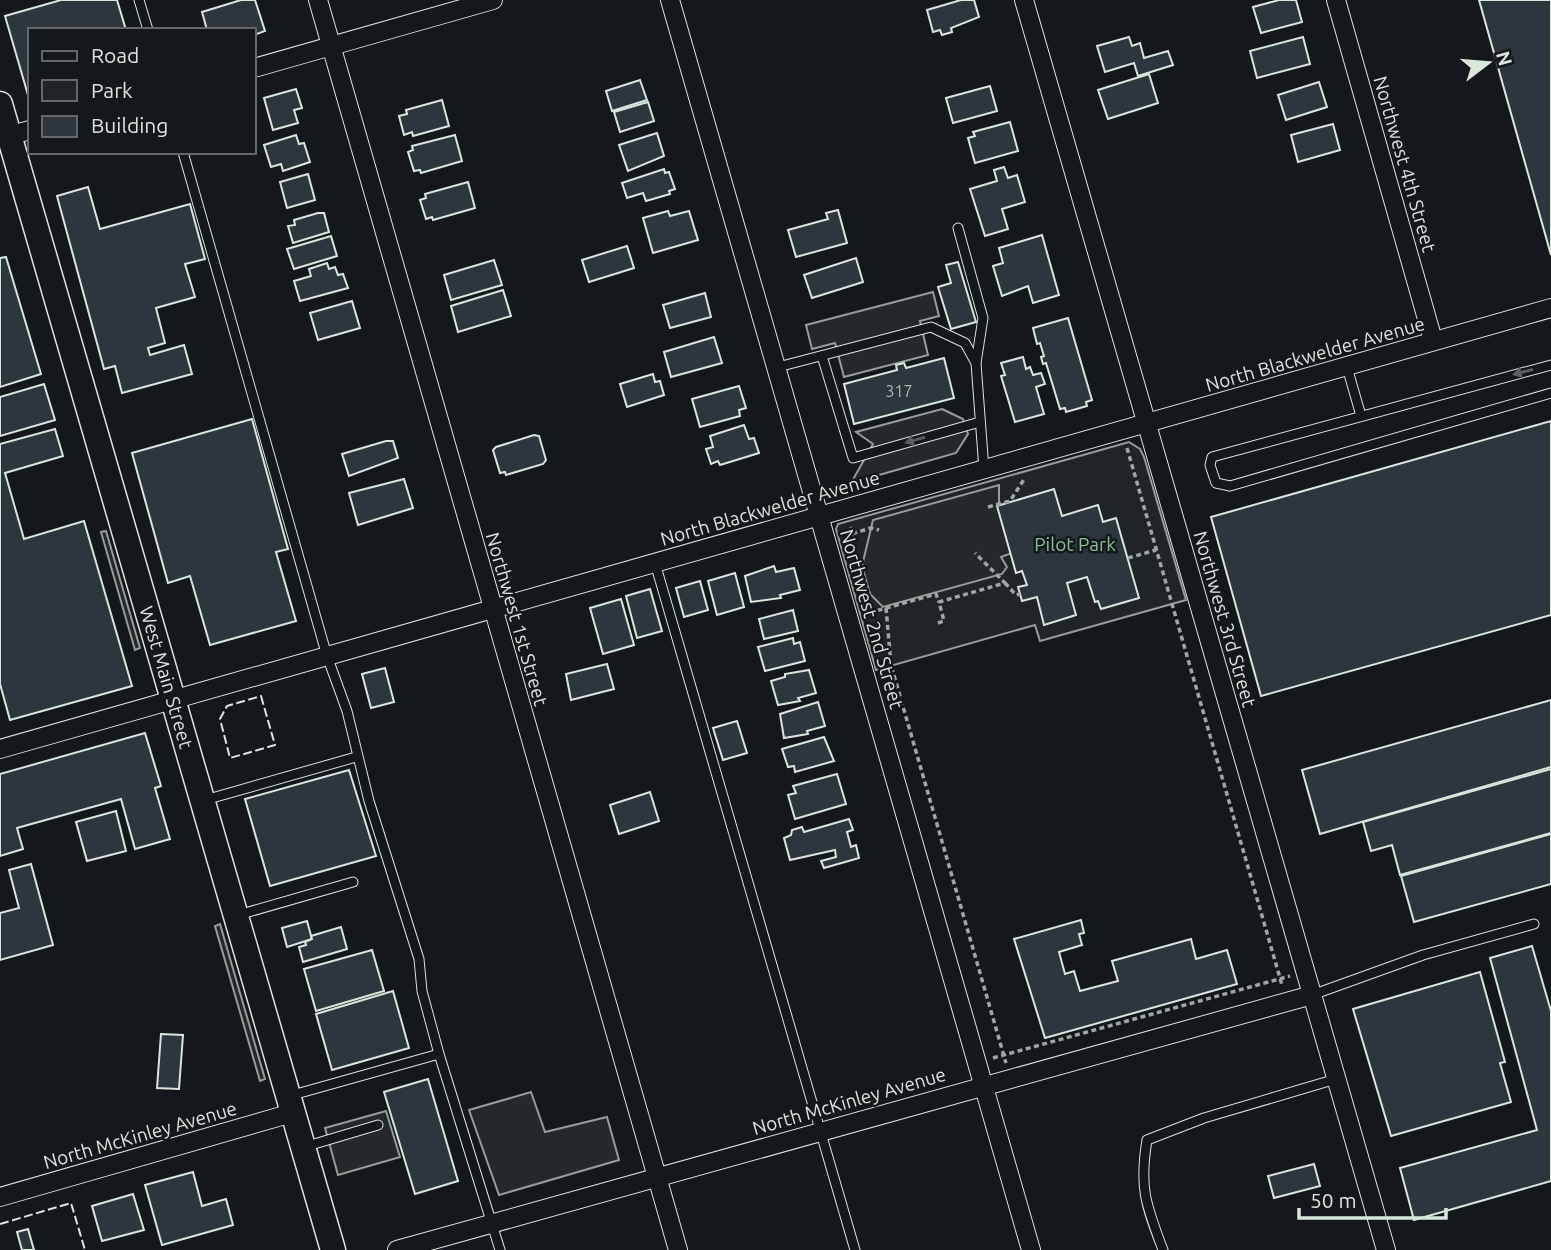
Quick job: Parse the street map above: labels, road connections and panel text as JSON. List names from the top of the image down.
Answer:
{
  "streets": {
    "main road": ["West Main Street"],
    "street": [
      "Northwest 4th Street",
      "North Blackwelder Avenue",
      "Northwest 1st Street",
      "Northwest 2nd Street",
      "Northwest 3rd Street",
      "North McKinley Avenue"
    ]
  },
  "crossings": [
    ["Northwest 4th Street", "North Blackwelder Avenue"],
    ["North Blackwelder Avenue", "Northwest 1st Street"],
    ["North Blackwelder Avenue", "Northwest 2nd Street"],
    ["North Blackwelder Avenue", "Northwest 3rd Street"],
    ["North Blackwelder Avenue", "West Main Street"],
    ["Northwest 1st Street", "North McKinley Avenue"],
    ["Northwest 2nd Street", "North McKinley Avenue"],
    ["Northwest 3rd Street", "North McKinley Avenue"],
    ["West Main Street", "North McKinley Avenue"]
  ],
  "parks": ["Pilot Park"],
  "house_numbers": ["317"],
  "legend": ["Road", "Park", "Building"],
  "scale_bar": "50 m",
  "north": "right"
}
